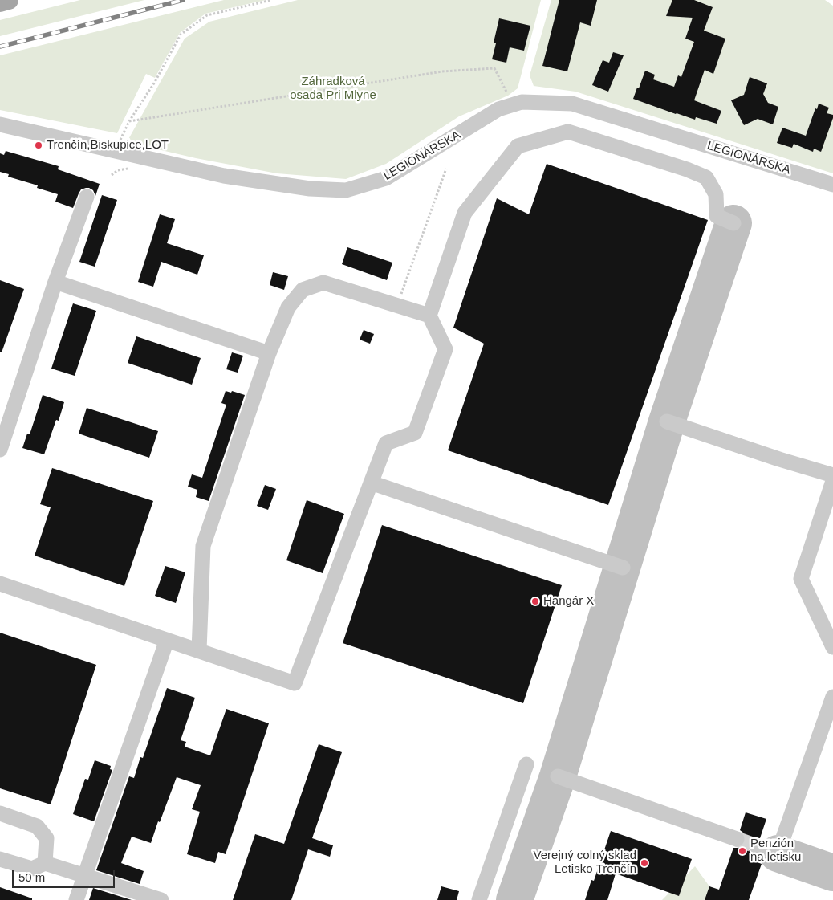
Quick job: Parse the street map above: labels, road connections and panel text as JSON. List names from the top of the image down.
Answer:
{
  "streets": {
    "street": ["LEGIONÁRSKA"]
  },
  "parks": ["Záhradková osada Pri Mlyne"],
  "places": [
    "Trenčín,Biskupice,LOT",
    "Hangár X",
    "Penzión na letisku",
    "Verejný colný sklad Letisko Trenčín"
  ],
  "scale_bar": "50 m"
}
